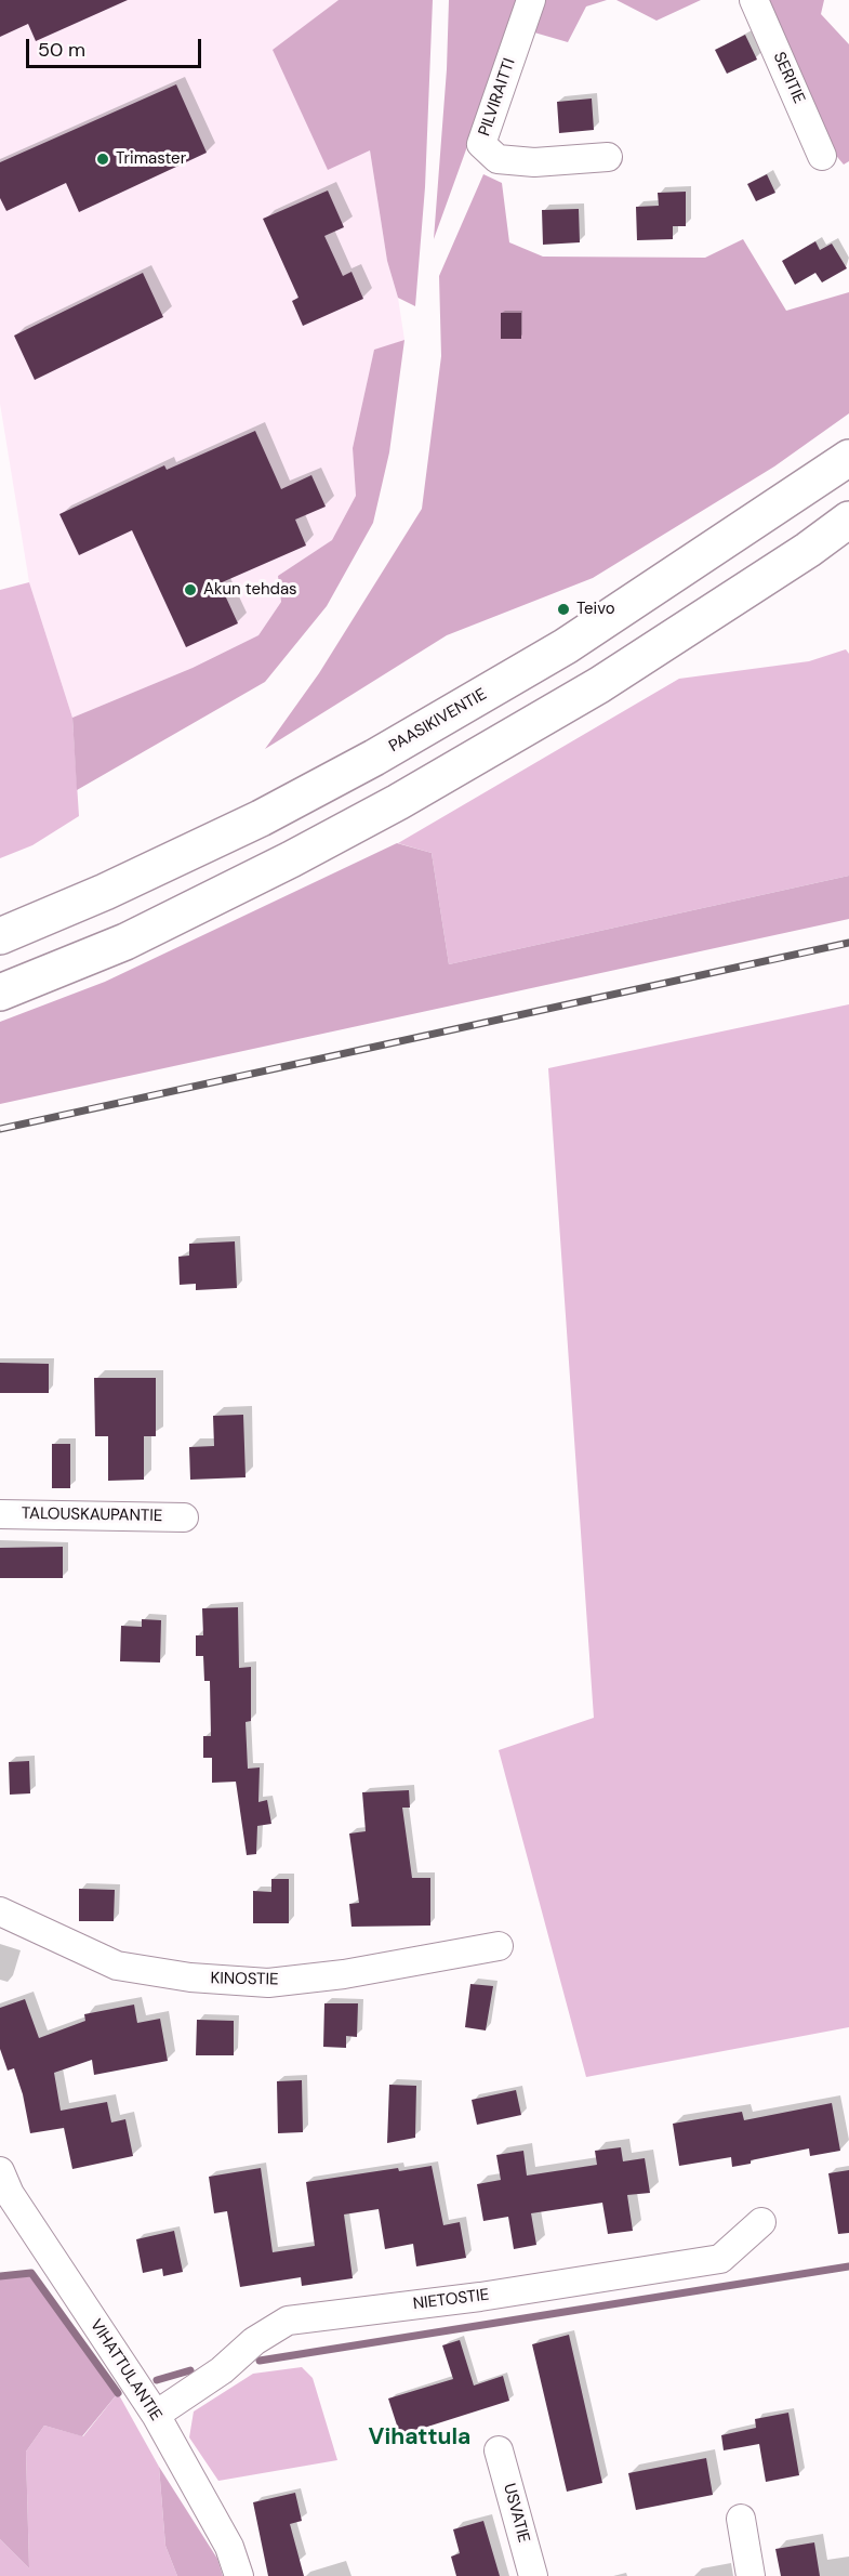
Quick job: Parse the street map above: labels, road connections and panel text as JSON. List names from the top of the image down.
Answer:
{
  "streets": {
    "highway": ["PAASIKIVENTIE"],
    "street": [
      "SERITIE",
      "PILVIRAITTI",
      "TALOUSKAUPANTIE",
      "KINOSTIE",
      "NIETOSTIE",
      "VIHATTULANTIE",
      "USVATIE"
    ]
  },
  "crossings": [
    ["NIETOSTIE", "VIHATTULANTIE"]
  ],
  "districts": ["Vihattula"],
  "places": ["Trimaster", "Akun tehdas", "Teivo"],
  "scale_bar": "50 m"
}
